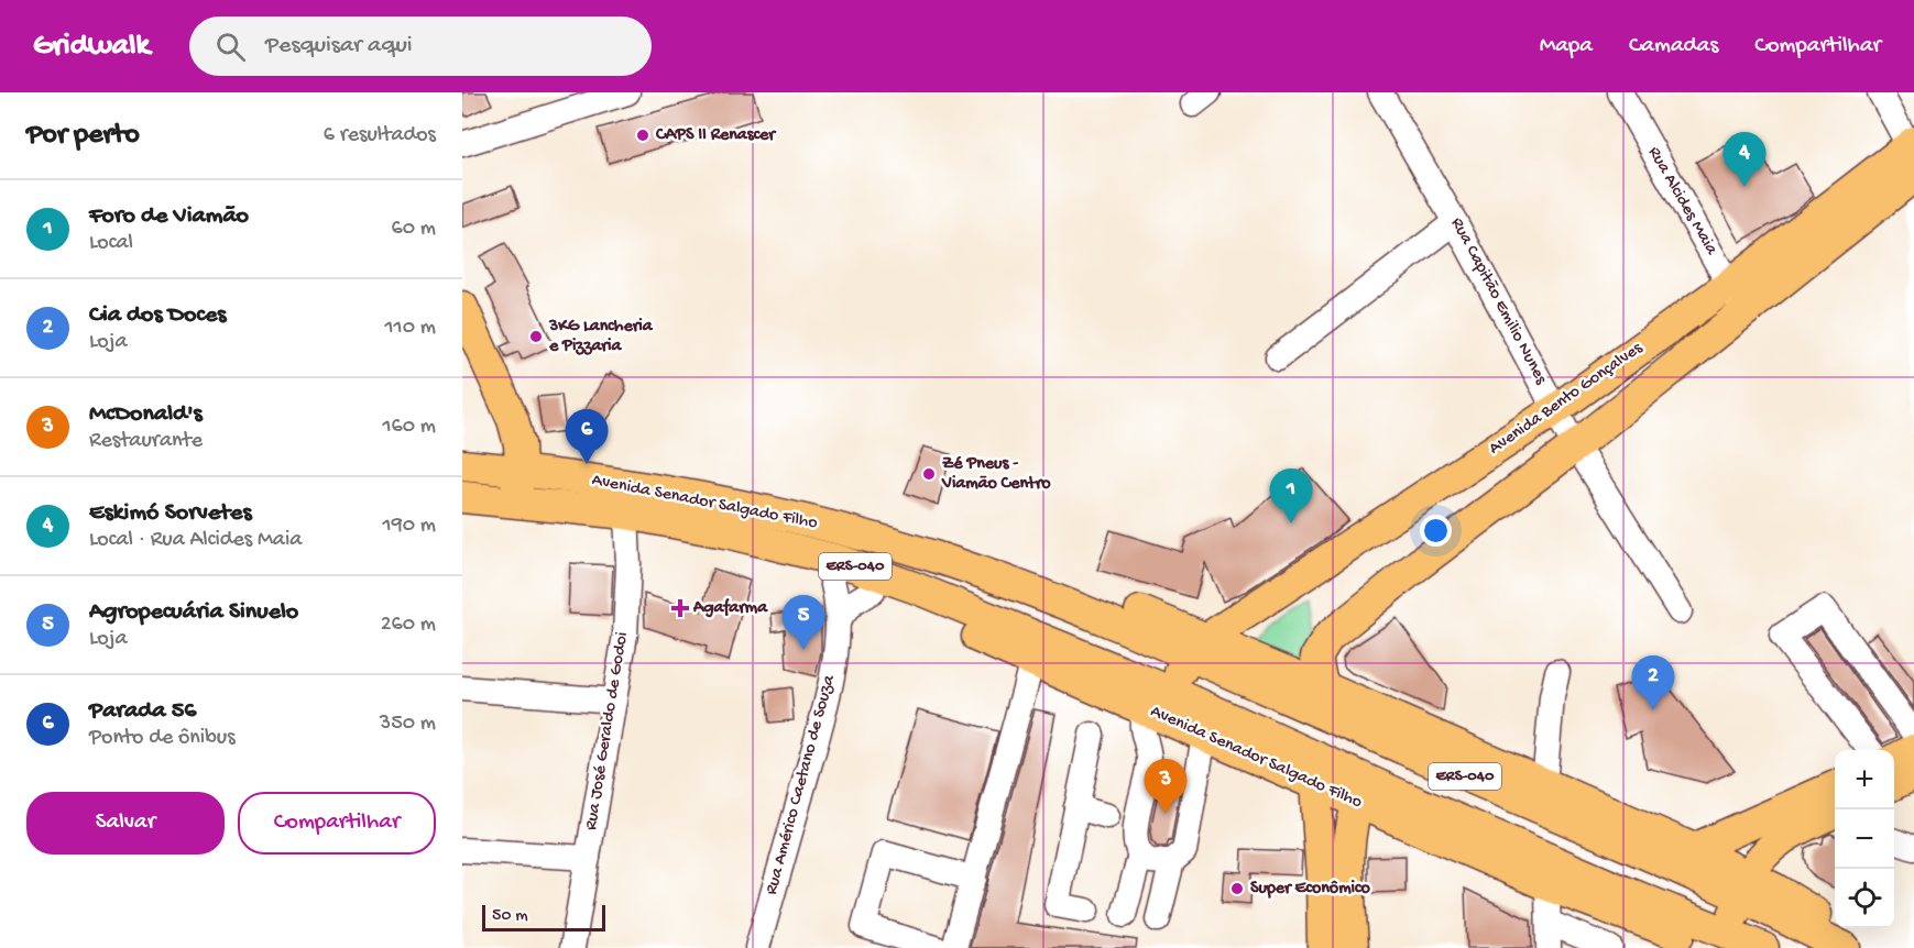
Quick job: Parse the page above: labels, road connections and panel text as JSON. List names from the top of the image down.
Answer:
{
  "streets": {
    "main road": ["Avenida Bento Gonçalves", "Avenida Senador Salgado Filho", "ERS-040"],
    "street": [
      "Rua Alcides Maia",
      "Rua Capitão Emilio Nunes",
      "Rua José Geraldo de Godoi",
      "Rua Américo Caetano de Souza"
    ]
  },
  "crossings": [
    ["Rua Alcides Maia", "Avenida Bento Gonçalves"],
    ["Rua Capitão Emilio Nunes", "Avenida Bento Gonçalves"],
    ["Avenida Bento Gonçalves", "Avenida Senador Salgado Filho"],
    ["Avenida Senador Salgado Filho", "Rua José Geraldo de Godoi"],
    ["Avenida Senador Salgado Filho", "Rua Américo Caetano de Souza"]
  ],
  "places": {
    "other": [
      "CAPS II Renascer",
      "3KG Lancheria e Pizzaria",
      "Zé Pneus - Viamão Centro",
      "Super Econômico"
    ],
    "health": ["Agafarma"]
  },
  "scale_bar": "50 m",
  "page": {
    "header": "Gridwalk",
    "search": "Pesquisar aqui",
    "nav": ["Mapa", "Camadas", "Compartilhar"],
    "heading": ["Por perto", "6 resultados"],
    "pins": [
      "4",
      "6",
      "1",
      "5",
      "2",
      "3"
    ],
    "list": [
      {
        "mark": "1",
        "name": "Foro de Viamão",
        "note": "Local",
        "value": "60 m"
      },
      {
        "mark": "2",
        "name": "Cia dos Doces",
        "note": "Loja",
        "value": "110 m"
      },
      {
        "mark": "3",
        "name": "McDonald's",
        "note": "Restaurante",
        "value": "160 m"
      },
      {
        "mark": "4",
        "name": "Eskimó Sorvetes",
        "note": "Local · Rua Alcides Maia",
        "value": "190 m"
      },
      {
        "mark": "5",
        "name": "Agropecuária Sinuelo",
        "note": "Loja",
        "value": "260 m"
      },
      {
        "mark": "6",
        "name": "Parada 56",
        "note": "Ponto de ônibus",
        "value": "350 m"
      }
    ],
    "map_buttons": ["+", "−"],
    "buttons": ["Salvar", "Compartilhar"],
    "scale": "50 m"
  }
}
